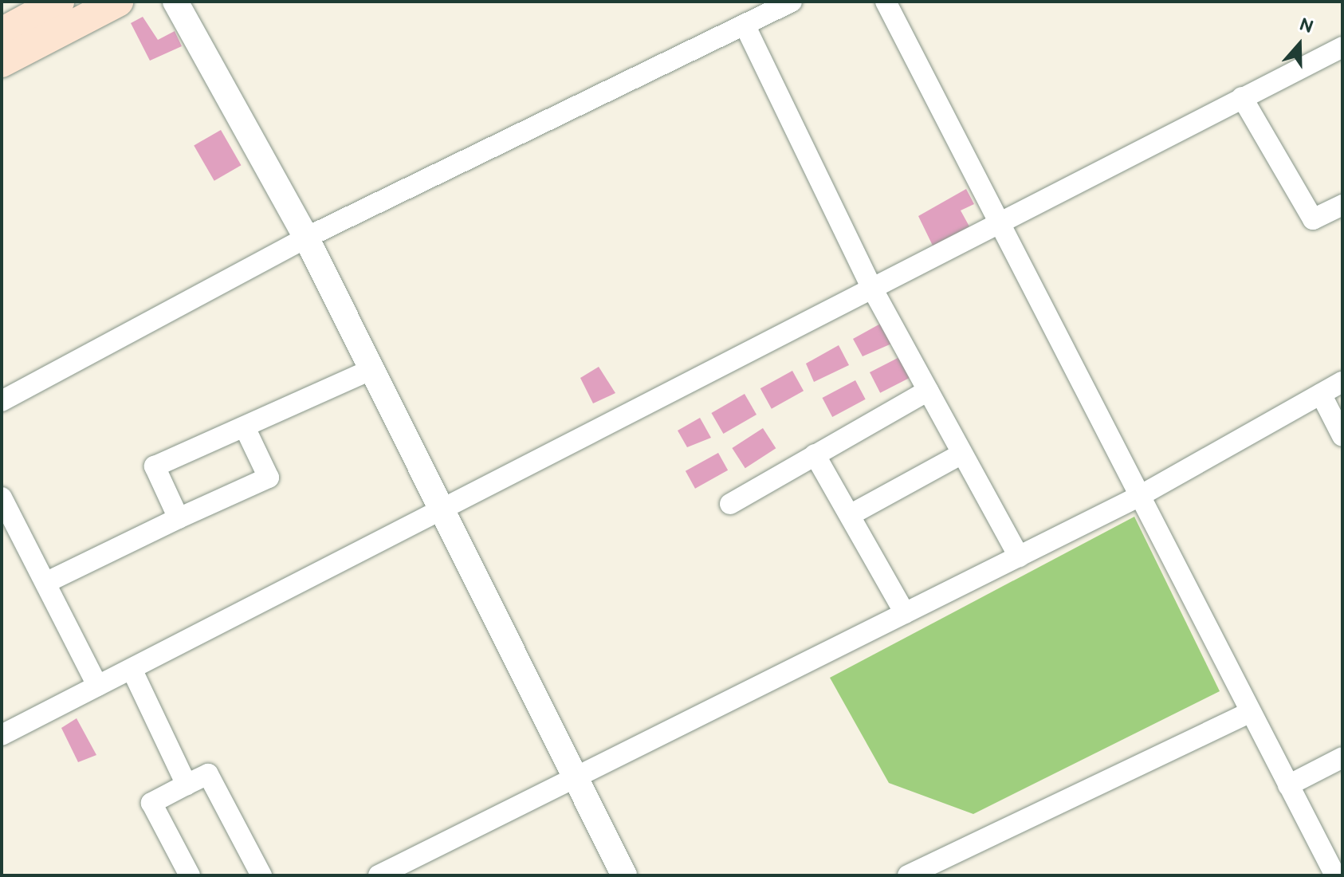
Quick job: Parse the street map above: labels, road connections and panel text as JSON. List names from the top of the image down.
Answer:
{
  "north": "top"
}
